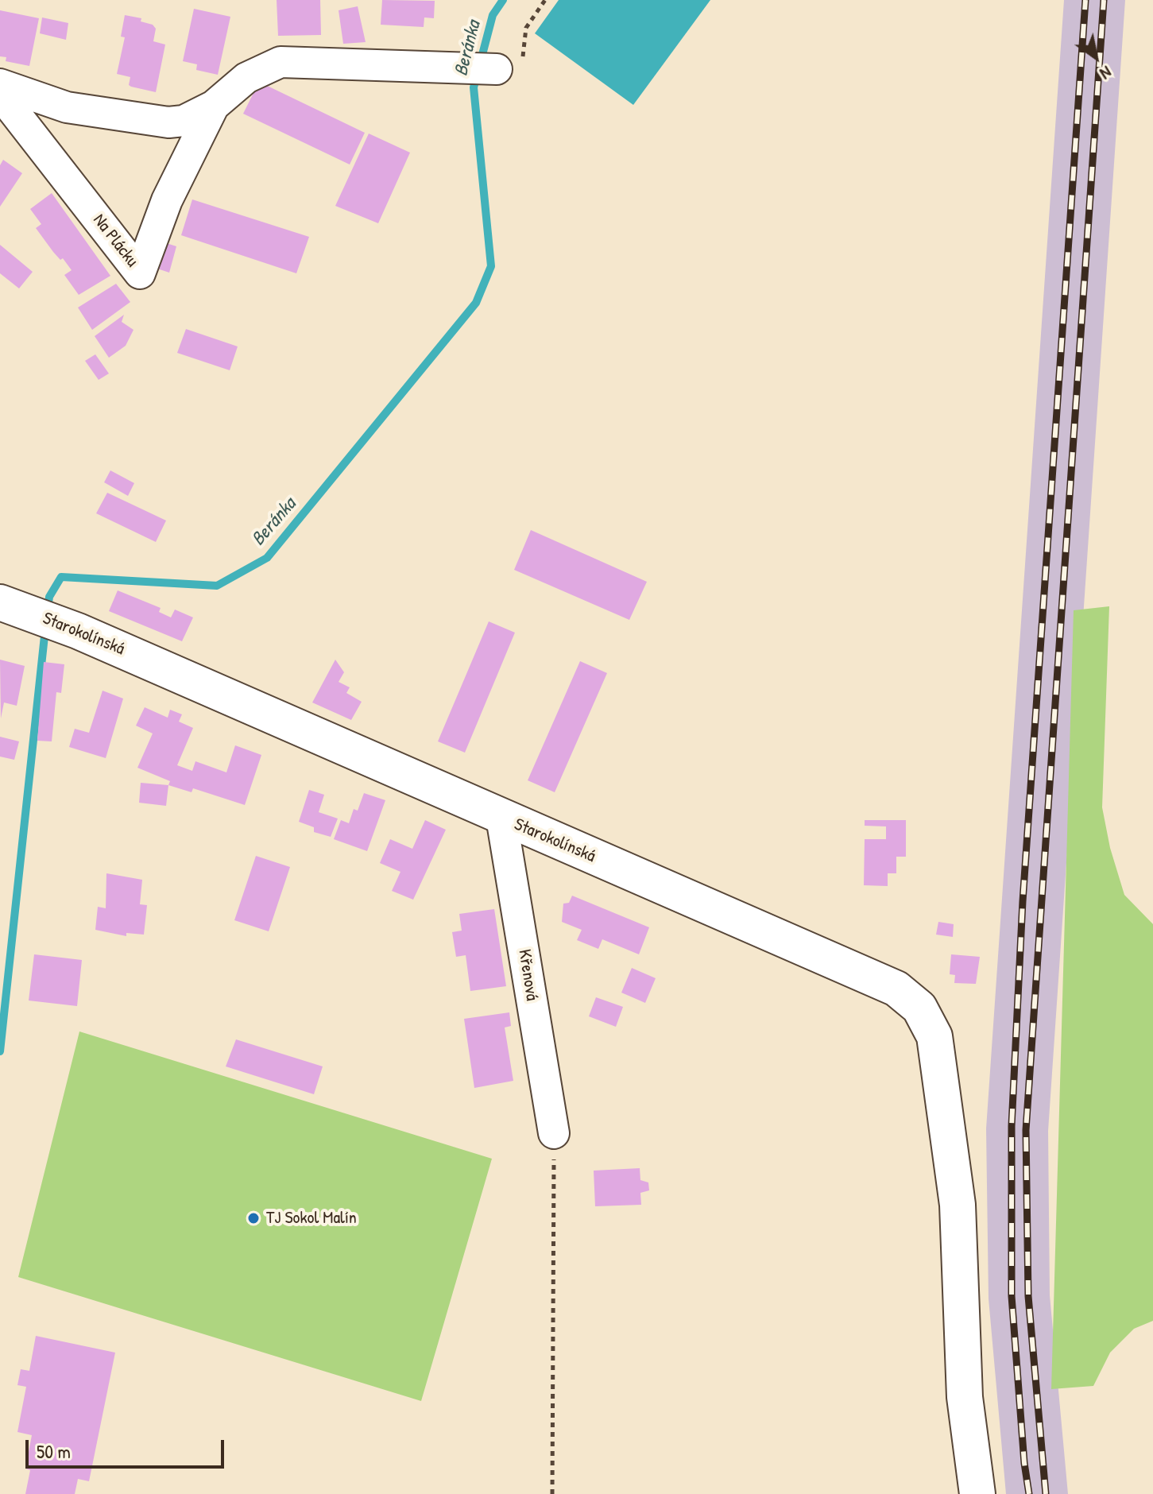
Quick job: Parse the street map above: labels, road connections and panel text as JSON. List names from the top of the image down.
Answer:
{
  "streets": {
    "street": ["Na Plácku", "Starokolínská", "Křenová"]
  },
  "crossings": [
    ["Starokolínská", "Křenová"]
  ],
  "water": ["Beránka"],
  "places": ["TJ Sokol Malín"],
  "scale_bar": "50 m",
  "north": "bottom right"
}
